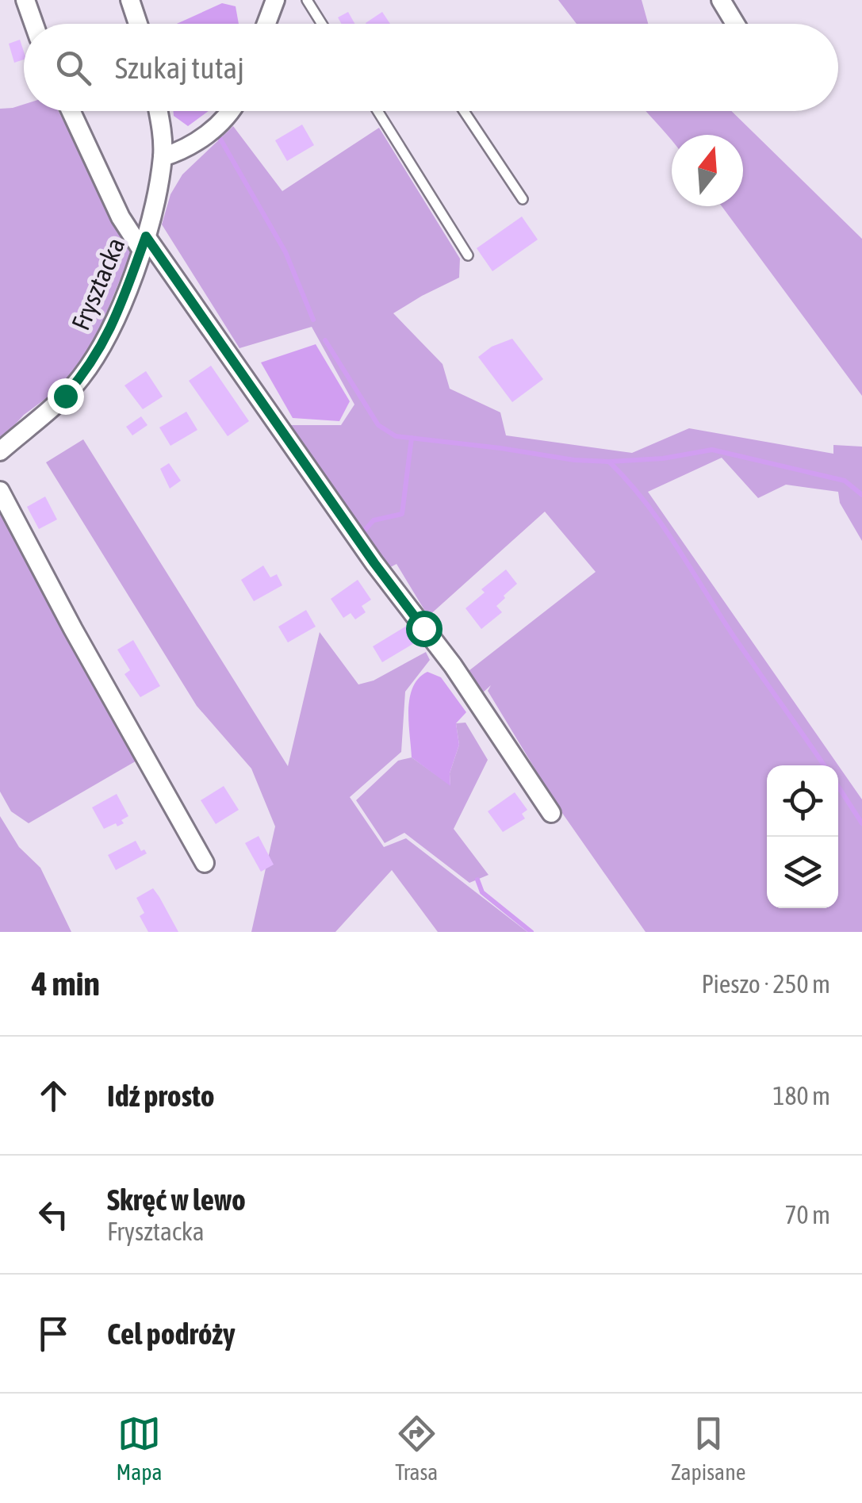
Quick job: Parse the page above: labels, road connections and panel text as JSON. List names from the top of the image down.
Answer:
{
  "streets": {
    "street": ["Frysztacka"]
  },
  "north": "top",
  "page": {
    "search": "Szukaj tutaj",
    "heading": ["4 min", "Pieszo · 250 m"],
    "list": [
      ["Idź prosto", "180 m"],
      ["Skręć w lewo", "Frysztacka", "70 m"],
      "Cel podróży"
    ],
    "nav": ["Mapa", "Trasa", "Zapisane"]
  }
}
